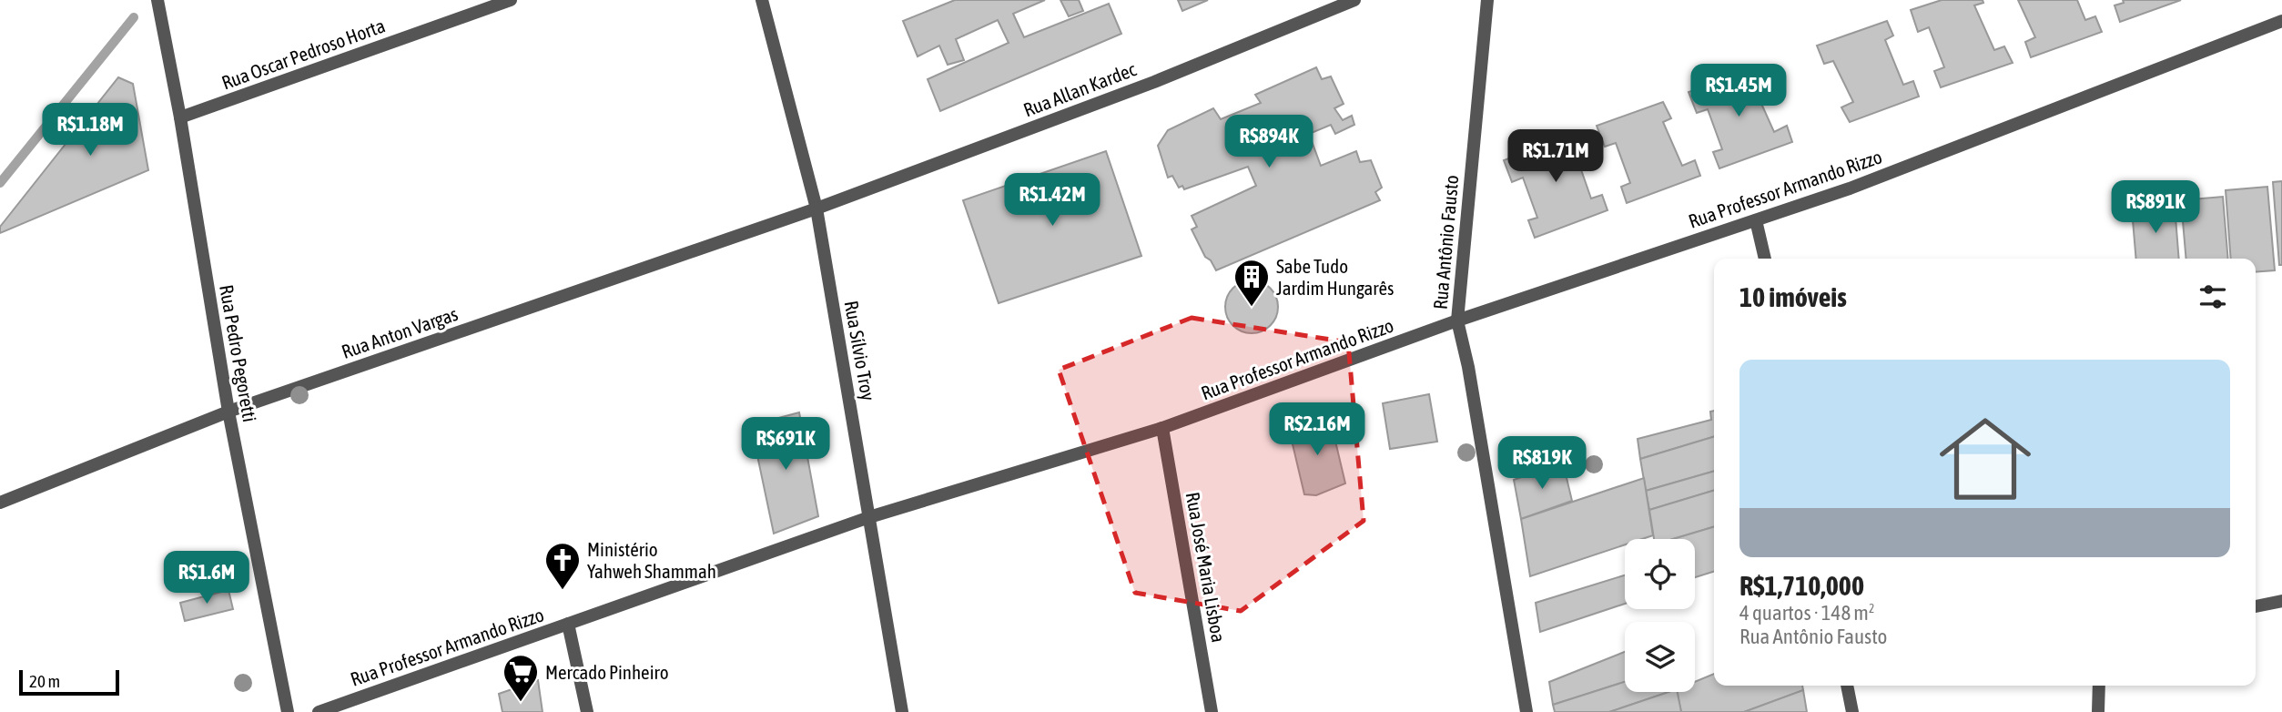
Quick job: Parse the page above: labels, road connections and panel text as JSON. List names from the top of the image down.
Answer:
{
  "streets": {
    "street": [
      "Rua Oscar Pedroso Horta",
      "Rua Allan Kardec",
      "Rua Professor Armando Rizzo",
      "Rua Antônio Fausto",
      "Rua Anton Vargas",
      "Rua Sílvio Troy",
      "Rua Pedro Pegoretti",
      "Rua José Maria Lisboa"
    ]
  },
  "crossings": [
    ["Rua Oscar Pedroso Horta", "Rua Pedro Pegoretti"],
    ["Rua Allan Kardec", "Rua Anton Vargas"],
    ["Rua Allan Kardec", "Rua Sílvio Troy"],
    ["Rua Professor Armando Rizzo", "Rua Antônio Fausto"],
    ["Rua Professor Armando Rizzo", "Rua Sílvio Troy"],
    ["Rua Professor Armando Rizzo", "Rua José Maria Lisboa"],
    ["Rua Anton Vargas", "Rua Sílvio Troy"],
    ["Rua Anton Vargas", "Rua Pedro Pegoretti"]
  ],
  "places": {
    "building": ["Sabe Tudo Jardim Hungarês"],
    "church": ["Ministério Yahweh Shammah"],
    "supermarket": ["Mercado Pinheiro"]
  },
  "scale_bar": "20 m",
  "page": {
    "price": [
      "R$1.45M",
      "R$1.18M",
      "R$894K",
      "R$1.71M",
      "R$1.42M",
      "R$891K",
      "R$2.16M",
      "R$691K",
      "R$819K",
      "R$1.6M"
    ],
    "heading": "10 imóveis",
    "list": [
      {
        "name": "R$1,710,000",
        "note": "4 quartos · 148 m² · Rua Antônio Fausto"
      }
    ],
    "scale": "20 m"
  }
}
